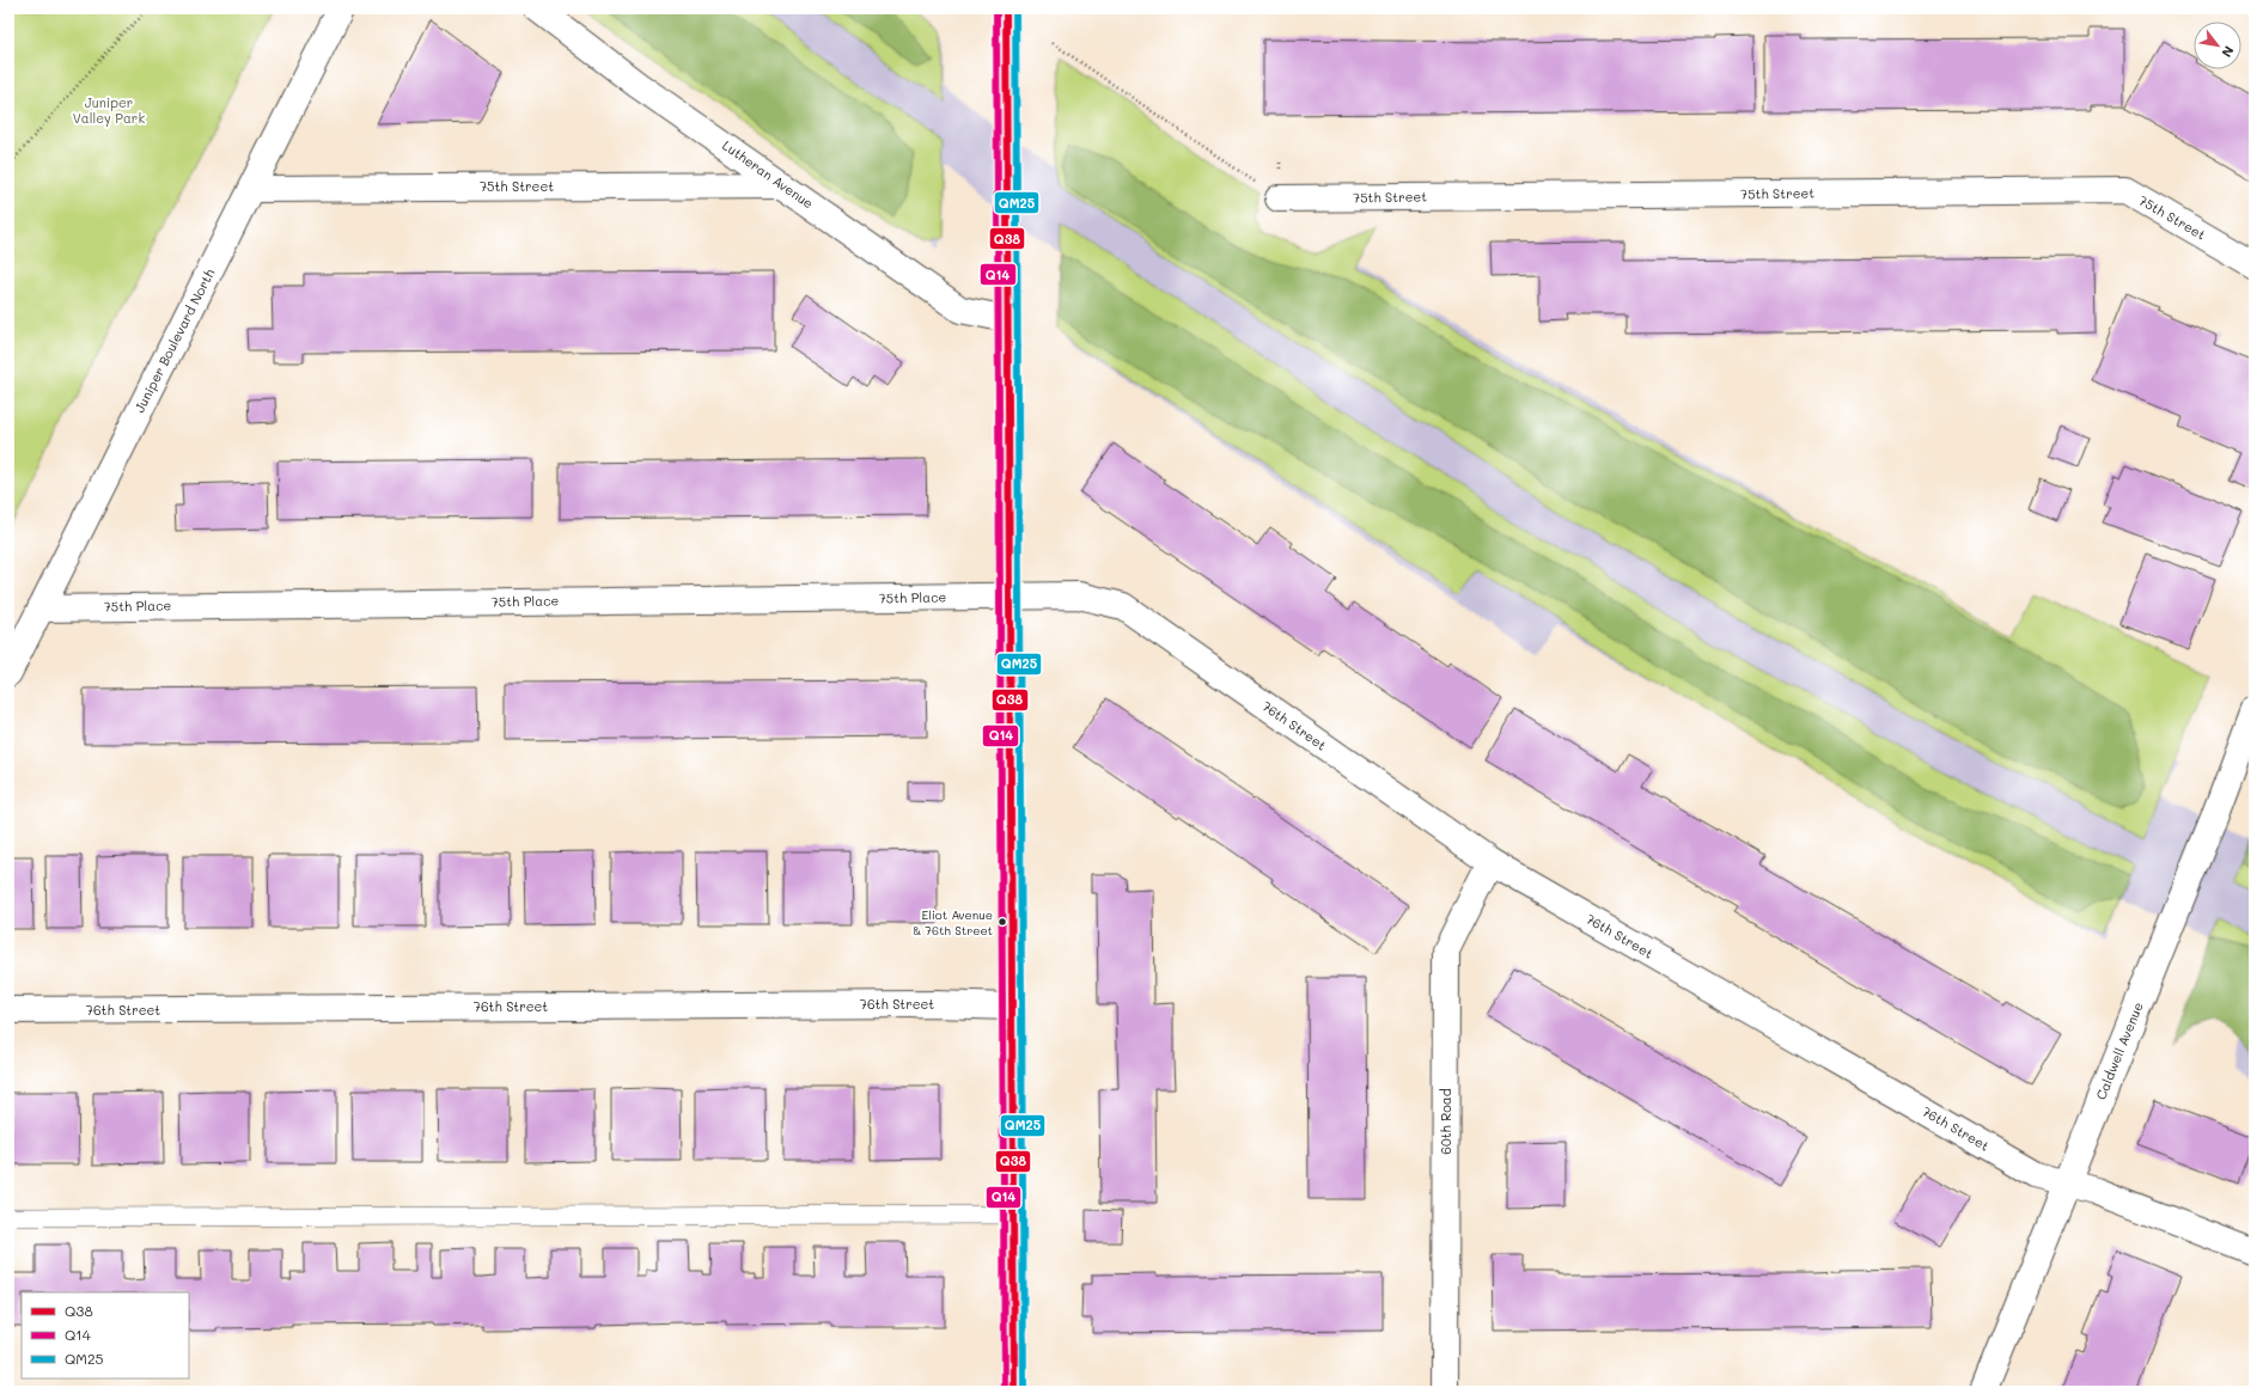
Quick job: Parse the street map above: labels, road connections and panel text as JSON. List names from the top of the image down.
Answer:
{
  "streets": {
    "street": [
      "Lutheran Avenue",
      "75th Street",
      "Juniper Boulevard North",
      "75th Place",
      "76th Street",
      "Caldwell Avenue",
      "60th Road"
    ]
  },
  "crossings": [
    ["Lutheran Avenue", "75th Street"],
    ["75th Street", "Juniper Boulevard North"],
    ["Juniper Boulevard North", "75th Place"],
    ["75th Place", "76th Street"],
    ["76th Street", "Caldwell Avenue"],
    ["76th Street", "60th Road"]
  ],
  "parks": ["Juniper Valley Park"],
  "places": ["Eliot Avenue & 76th Street"],
  "lines": ["transit line Q38", "transit line Q14", "transit line QM25"],
  "legend": ["Q38", "Q14", "QM25"],
  "north": "bottom right"
}
